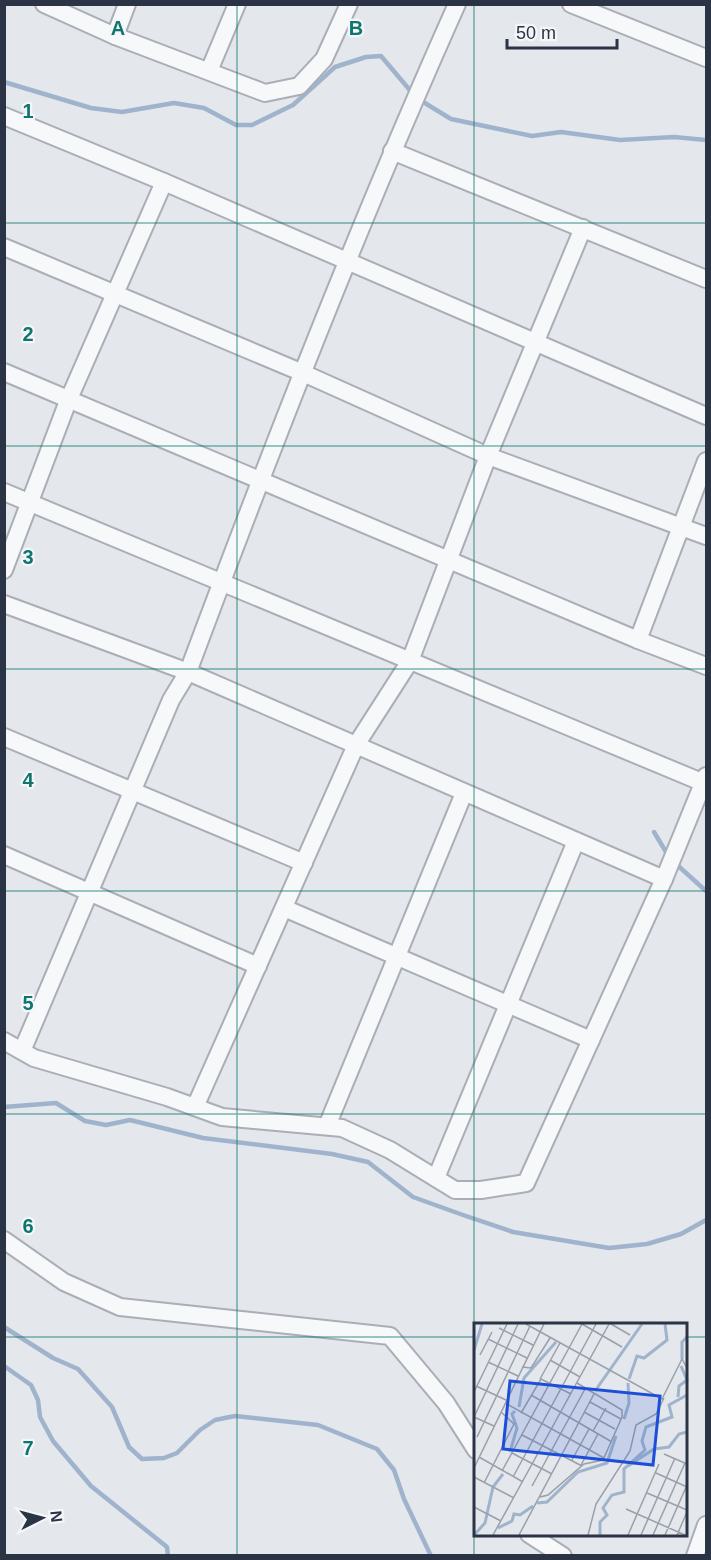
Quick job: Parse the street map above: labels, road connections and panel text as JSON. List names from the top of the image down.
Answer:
{
  "scale_bar": "50 m",
  "north": "right",
  "grid": {
    "columns": ["A", "B"],
    "rows": [
      "1",
      "2",
      "3",
      "4",
      "5",
      "6",
      "7"
    ]
  }
}
